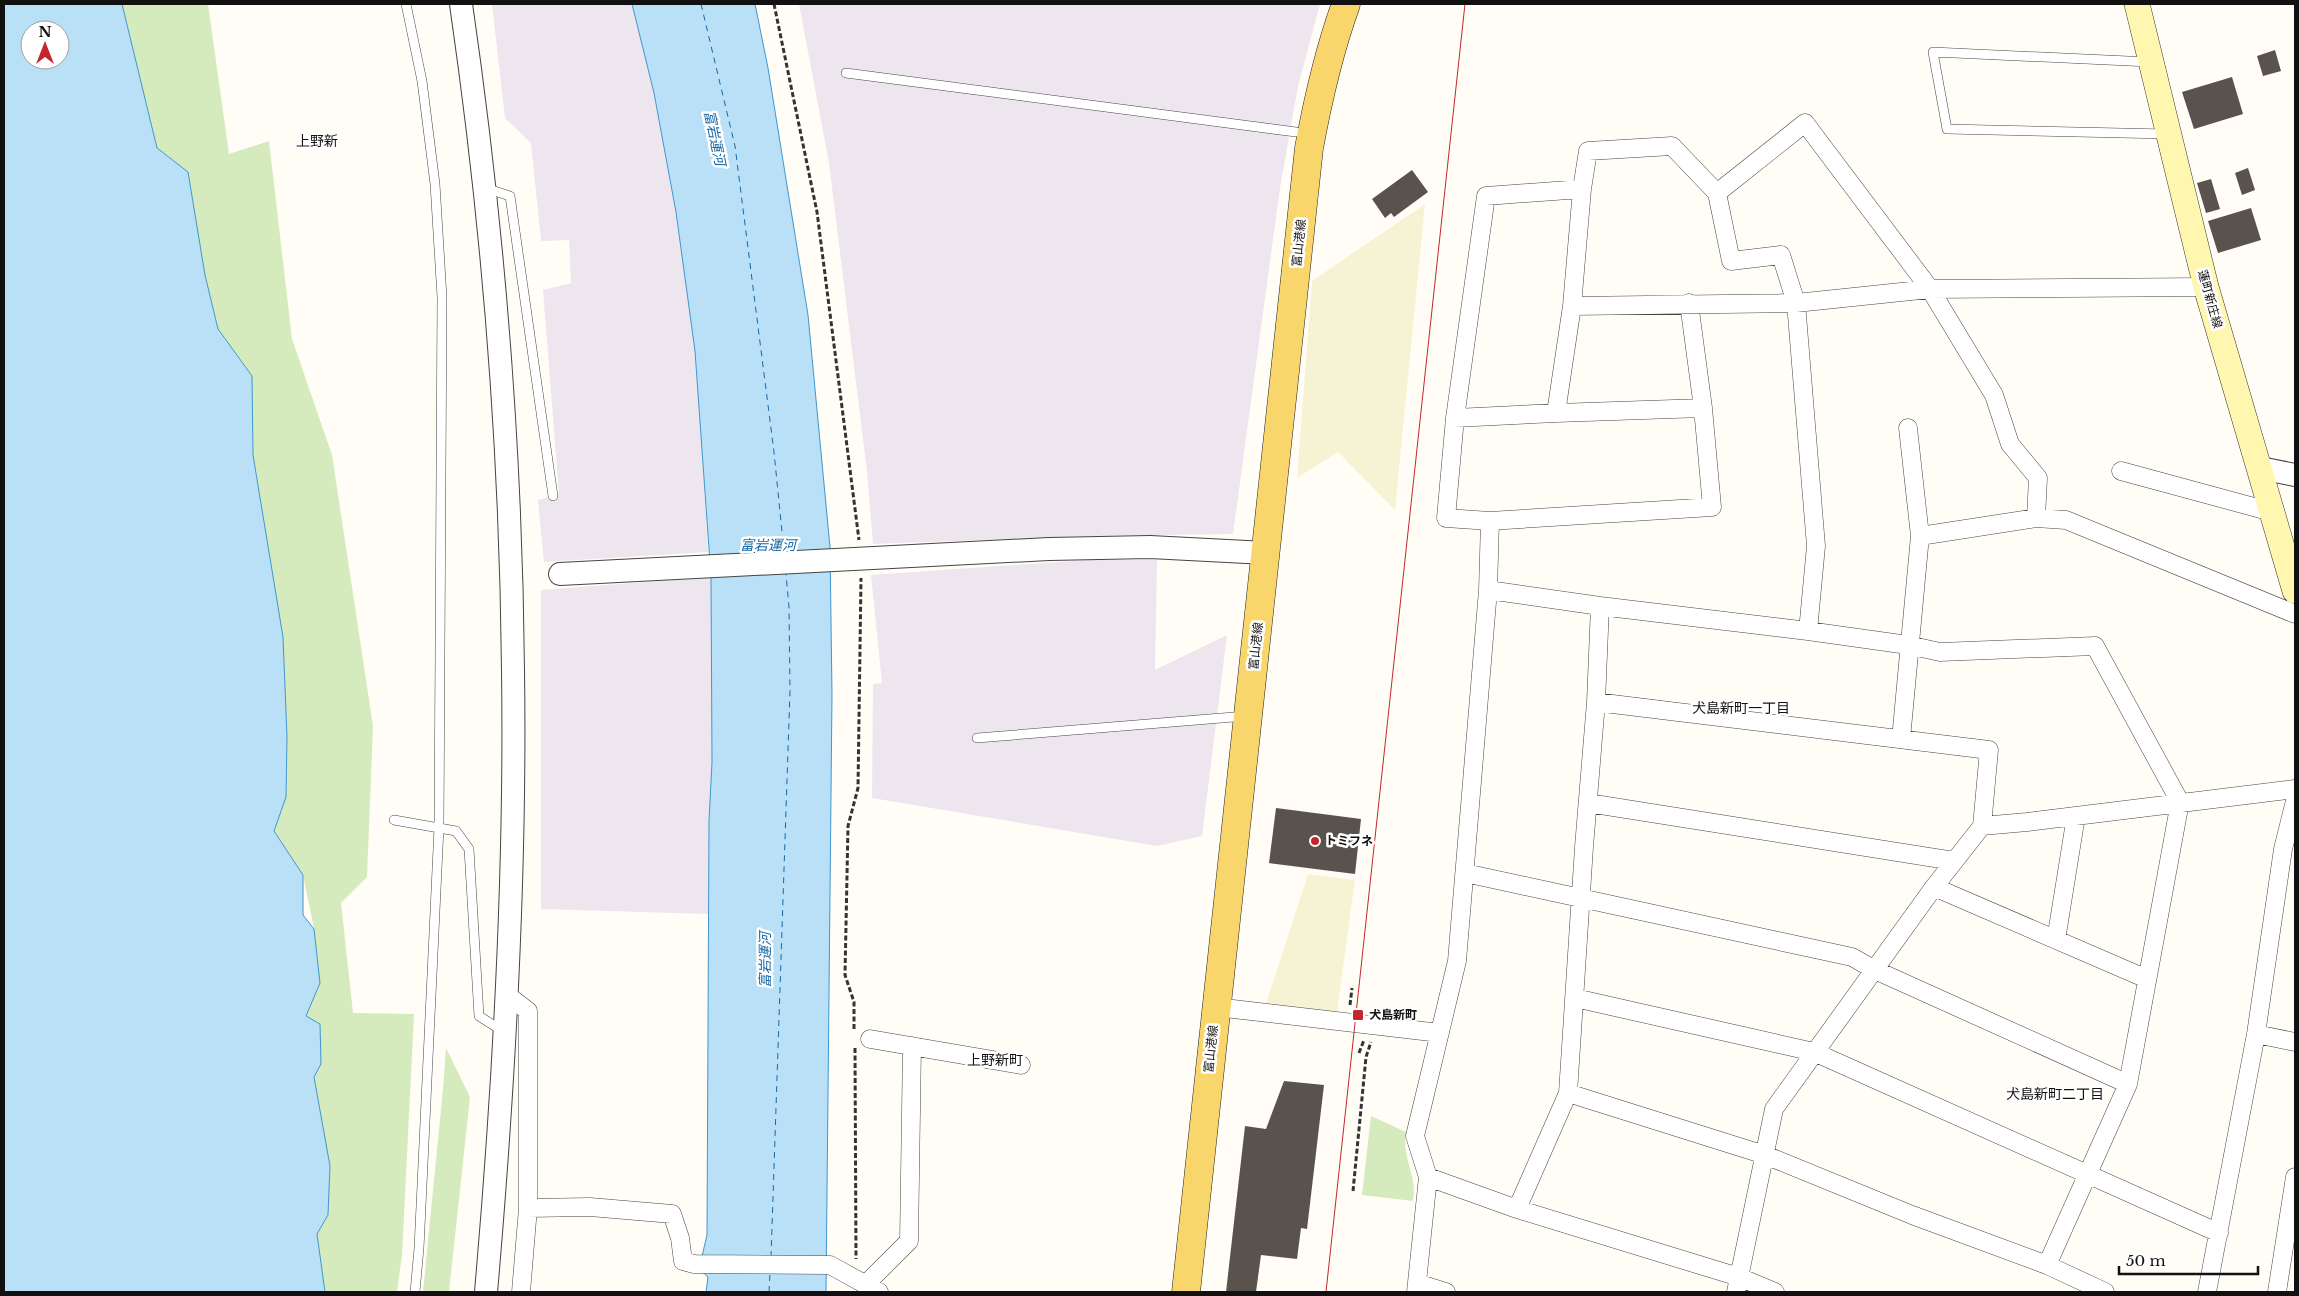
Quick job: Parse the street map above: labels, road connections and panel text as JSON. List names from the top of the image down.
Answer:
{
  "streets": {
    "main road": ["富山港線", "蓮町新庄線"]
  },
  "districts": [
    "上野新",
    "犬島新町一丁目",
    "上野新町",
    "犬島新町二丁目"
  ],
  "water": ["富岩運河"],
  "places": {
    "other": ["トミフネ"],
    "transit": ["犬島新町"]
  },
  "scale_bar": "50 m",
  "north": "top"
}
